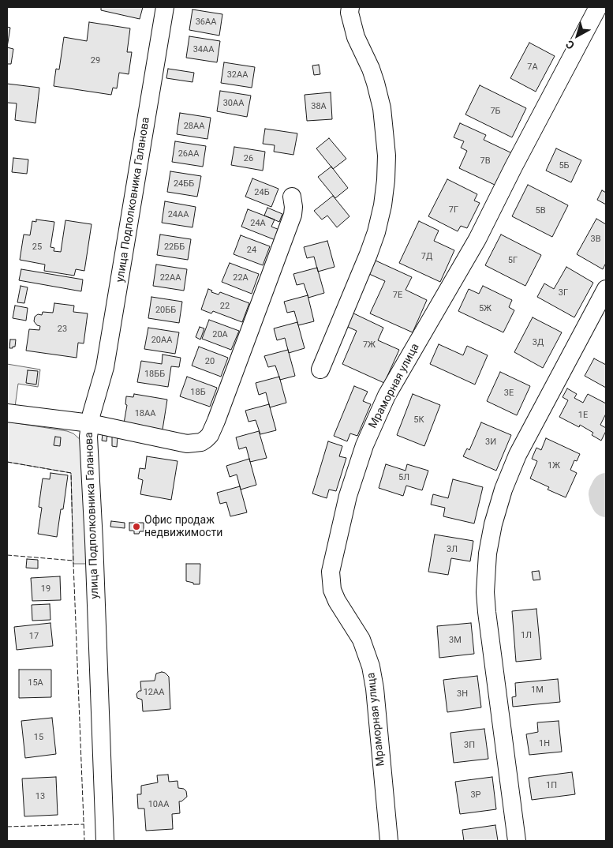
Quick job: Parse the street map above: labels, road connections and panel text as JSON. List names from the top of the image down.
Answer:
{
  "streets": {
    "street": ["улица Подполковника Галанова", "Мраморная улица"]
  },
  "places": ["Офис продаж недвижимости"],
  "house_numbers": [
    "36АА",
    "34АА",
    "29",
    "7А",
    "32АА",
    "30АА",
    "38А",
    "7Б",
    "28АА",
    "26АА",
    "26",
    "7В",
    "5Б",
    "24ББ",
    "24Б",
    "7Г",
    "5В",
    "24АА",
    "24А",
    "3В",
    "25",
    "22ББ",
    "24",
    "7Д",
    "5Г",
    "22АА",
    "22А",
    "3Г",
    "7Е",
    "22",
    "5Ж",
    "20ББ",
    "23",
    "20А",
    "20АА",
    "3Д",
    "7Ж",
    "20",
    "18ББ",
    "18Б",
    "3Е",
    "18АА",
    "1Е",
    "5К",
    "3И",
    "1Ж",
    "5Л",
    "3Л",
    "19",
    "1Л",
    "17",
    "3М",
    "15А",
    "1М",
    "12АА",
    "3Н",
    "15",
    "1Н",
    "3П",
    "1П",
    "3Р",
    "13",
    "10АА"
  ],
  "north": "bottom left"
}
